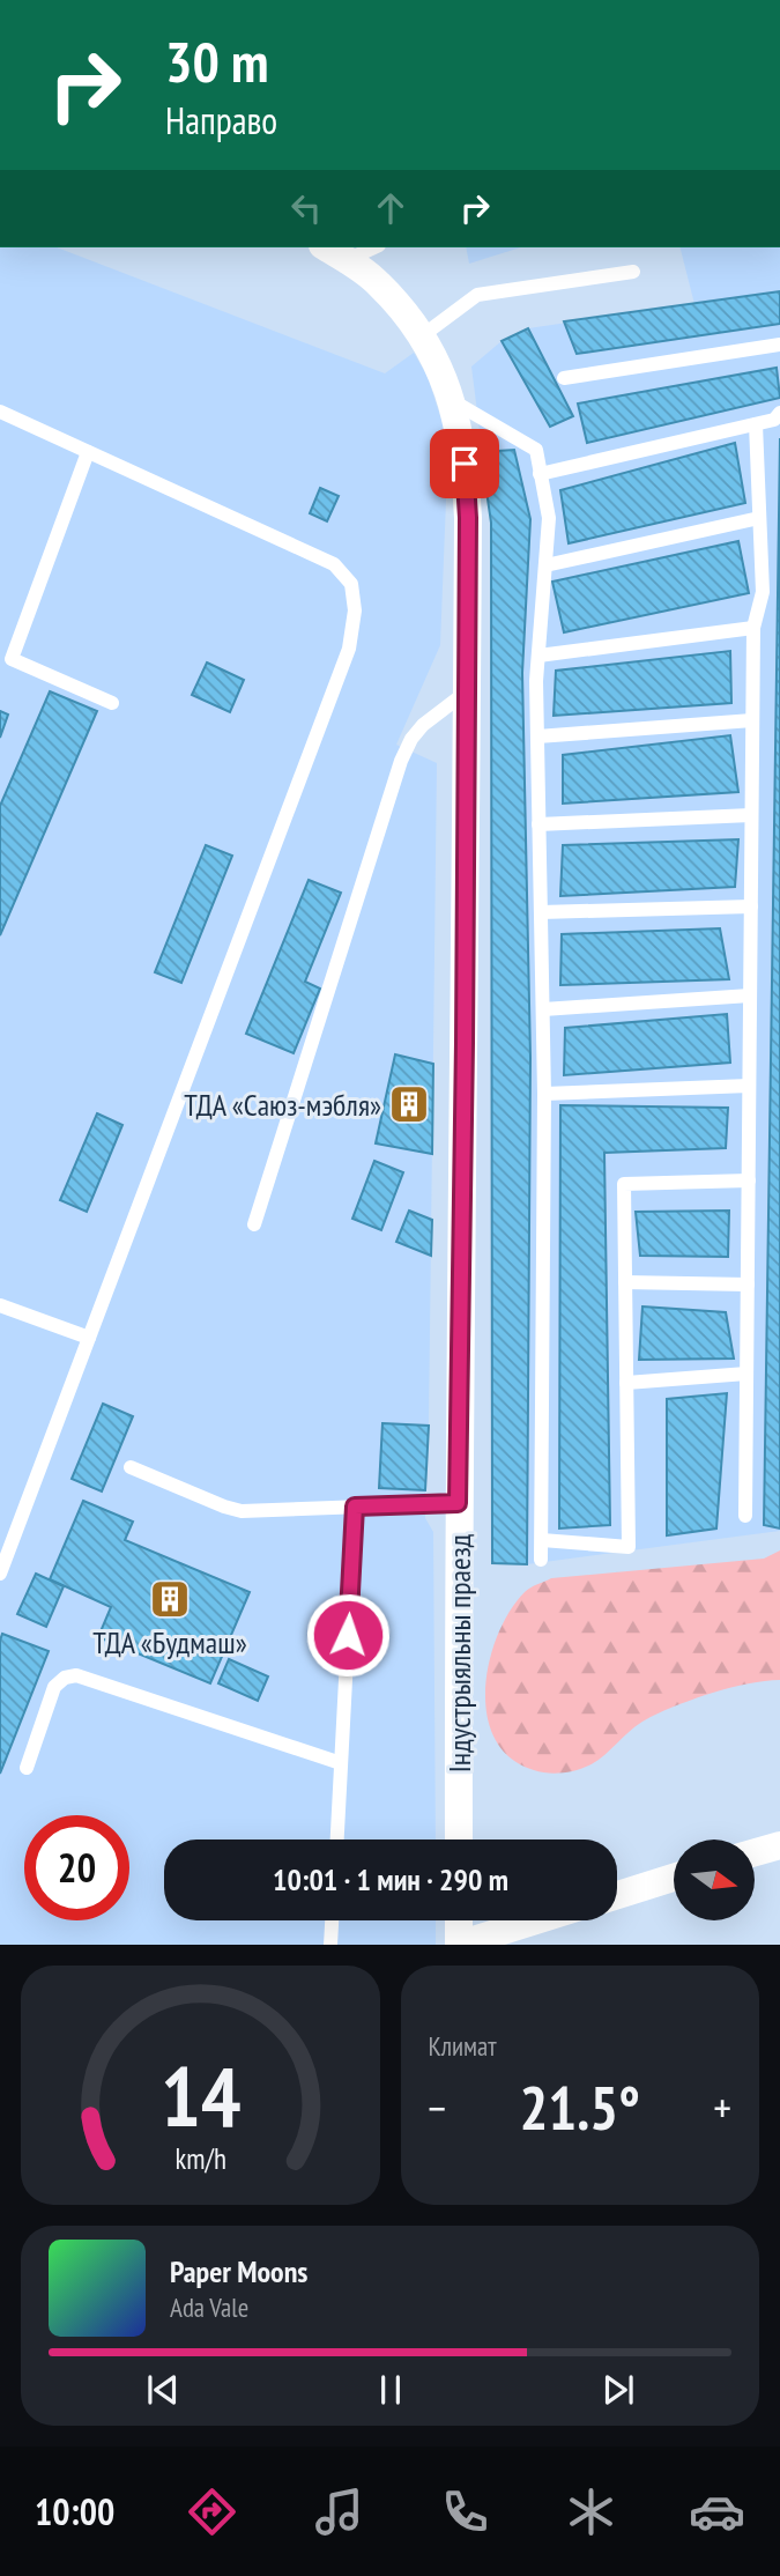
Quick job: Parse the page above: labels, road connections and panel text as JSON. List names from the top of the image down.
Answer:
{
  "streets": {
    "street": ["Індустрыяльны праезд"]
  },
  "places": {
    "building": ["ТДА «Саюз-мэбля»", "ТДА «Будмаш»"]
  },
  "north": "right",
  "page": {
    "turn": ["30 m", "Направо"],
    "limit": "20",
    "trip": "10:01 · 1 мин · 290 m",
    "tile": "Климат",
    "heat": ["−", "21.5°", "+"],
    "song": ["Paper Moons", "Ada Vale"],
    "tabs": "10:00",
    "gauge": ["14", "km/h"]
  }
}
